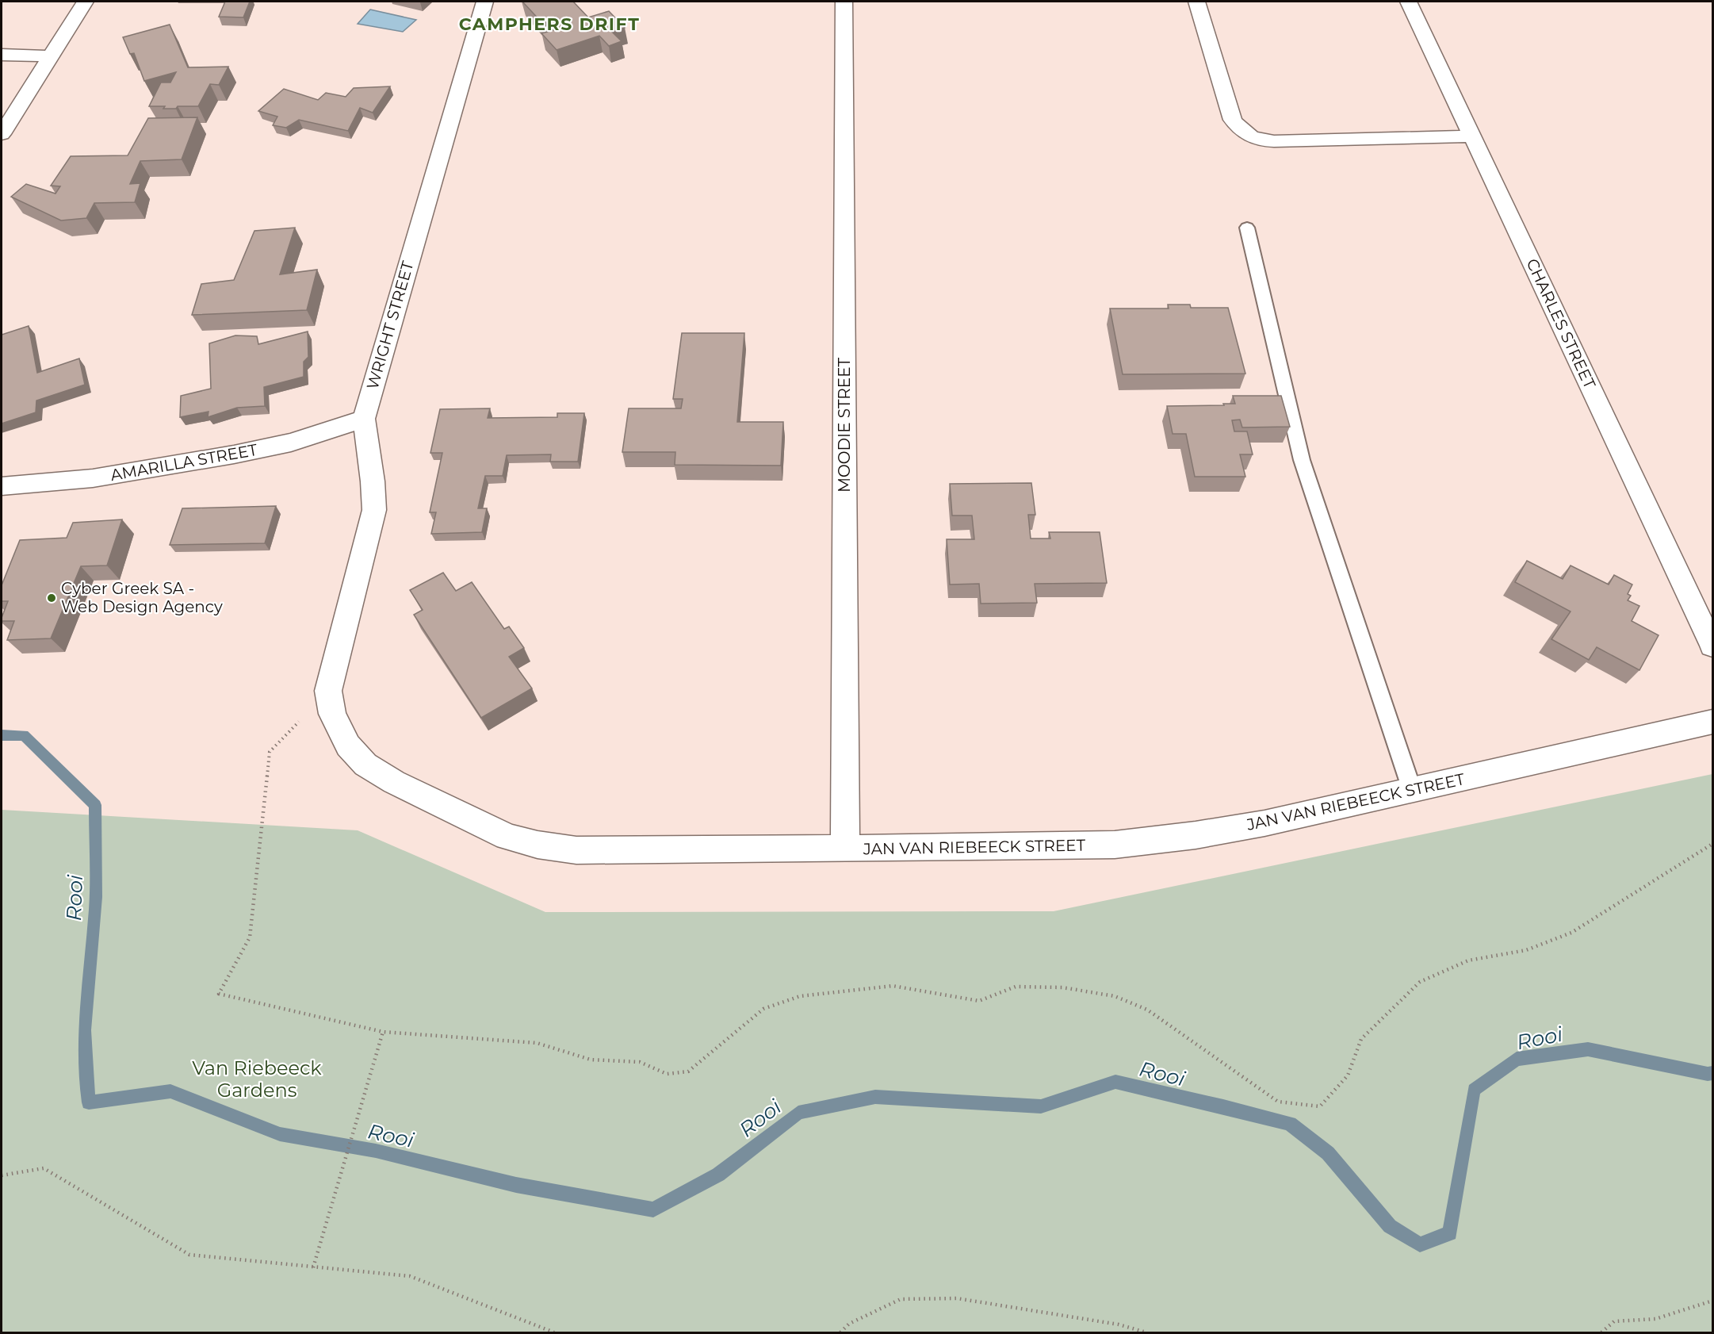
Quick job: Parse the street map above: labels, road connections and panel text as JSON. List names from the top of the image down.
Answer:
{
  "streets": {
    "street": [
      "CHARLES STREET",
      "WRIGHT STREET",
      "MOODIE STREET",
      "AMARILLA STREET",
      "JAN VAN RIEBEECK STREET"
    ]
  },
  "crossings": [
    ["WRIGHT STREET", "AMARILLA STREET"],
    ["WRIGHT STREET", "JAN VAN RIEBEECK STREET"],
    ["MOODIE STREET", "JAN VAN RIEBEECK STREET"]
  ],
  "districts": ["CAMPHERS DRIFT"],
  "water": ["Rooi"],
  "parks": ["Van Riebeeck Gardens"],
  "places": ["Cyber Greek SA - Web Design Agency"]
}
